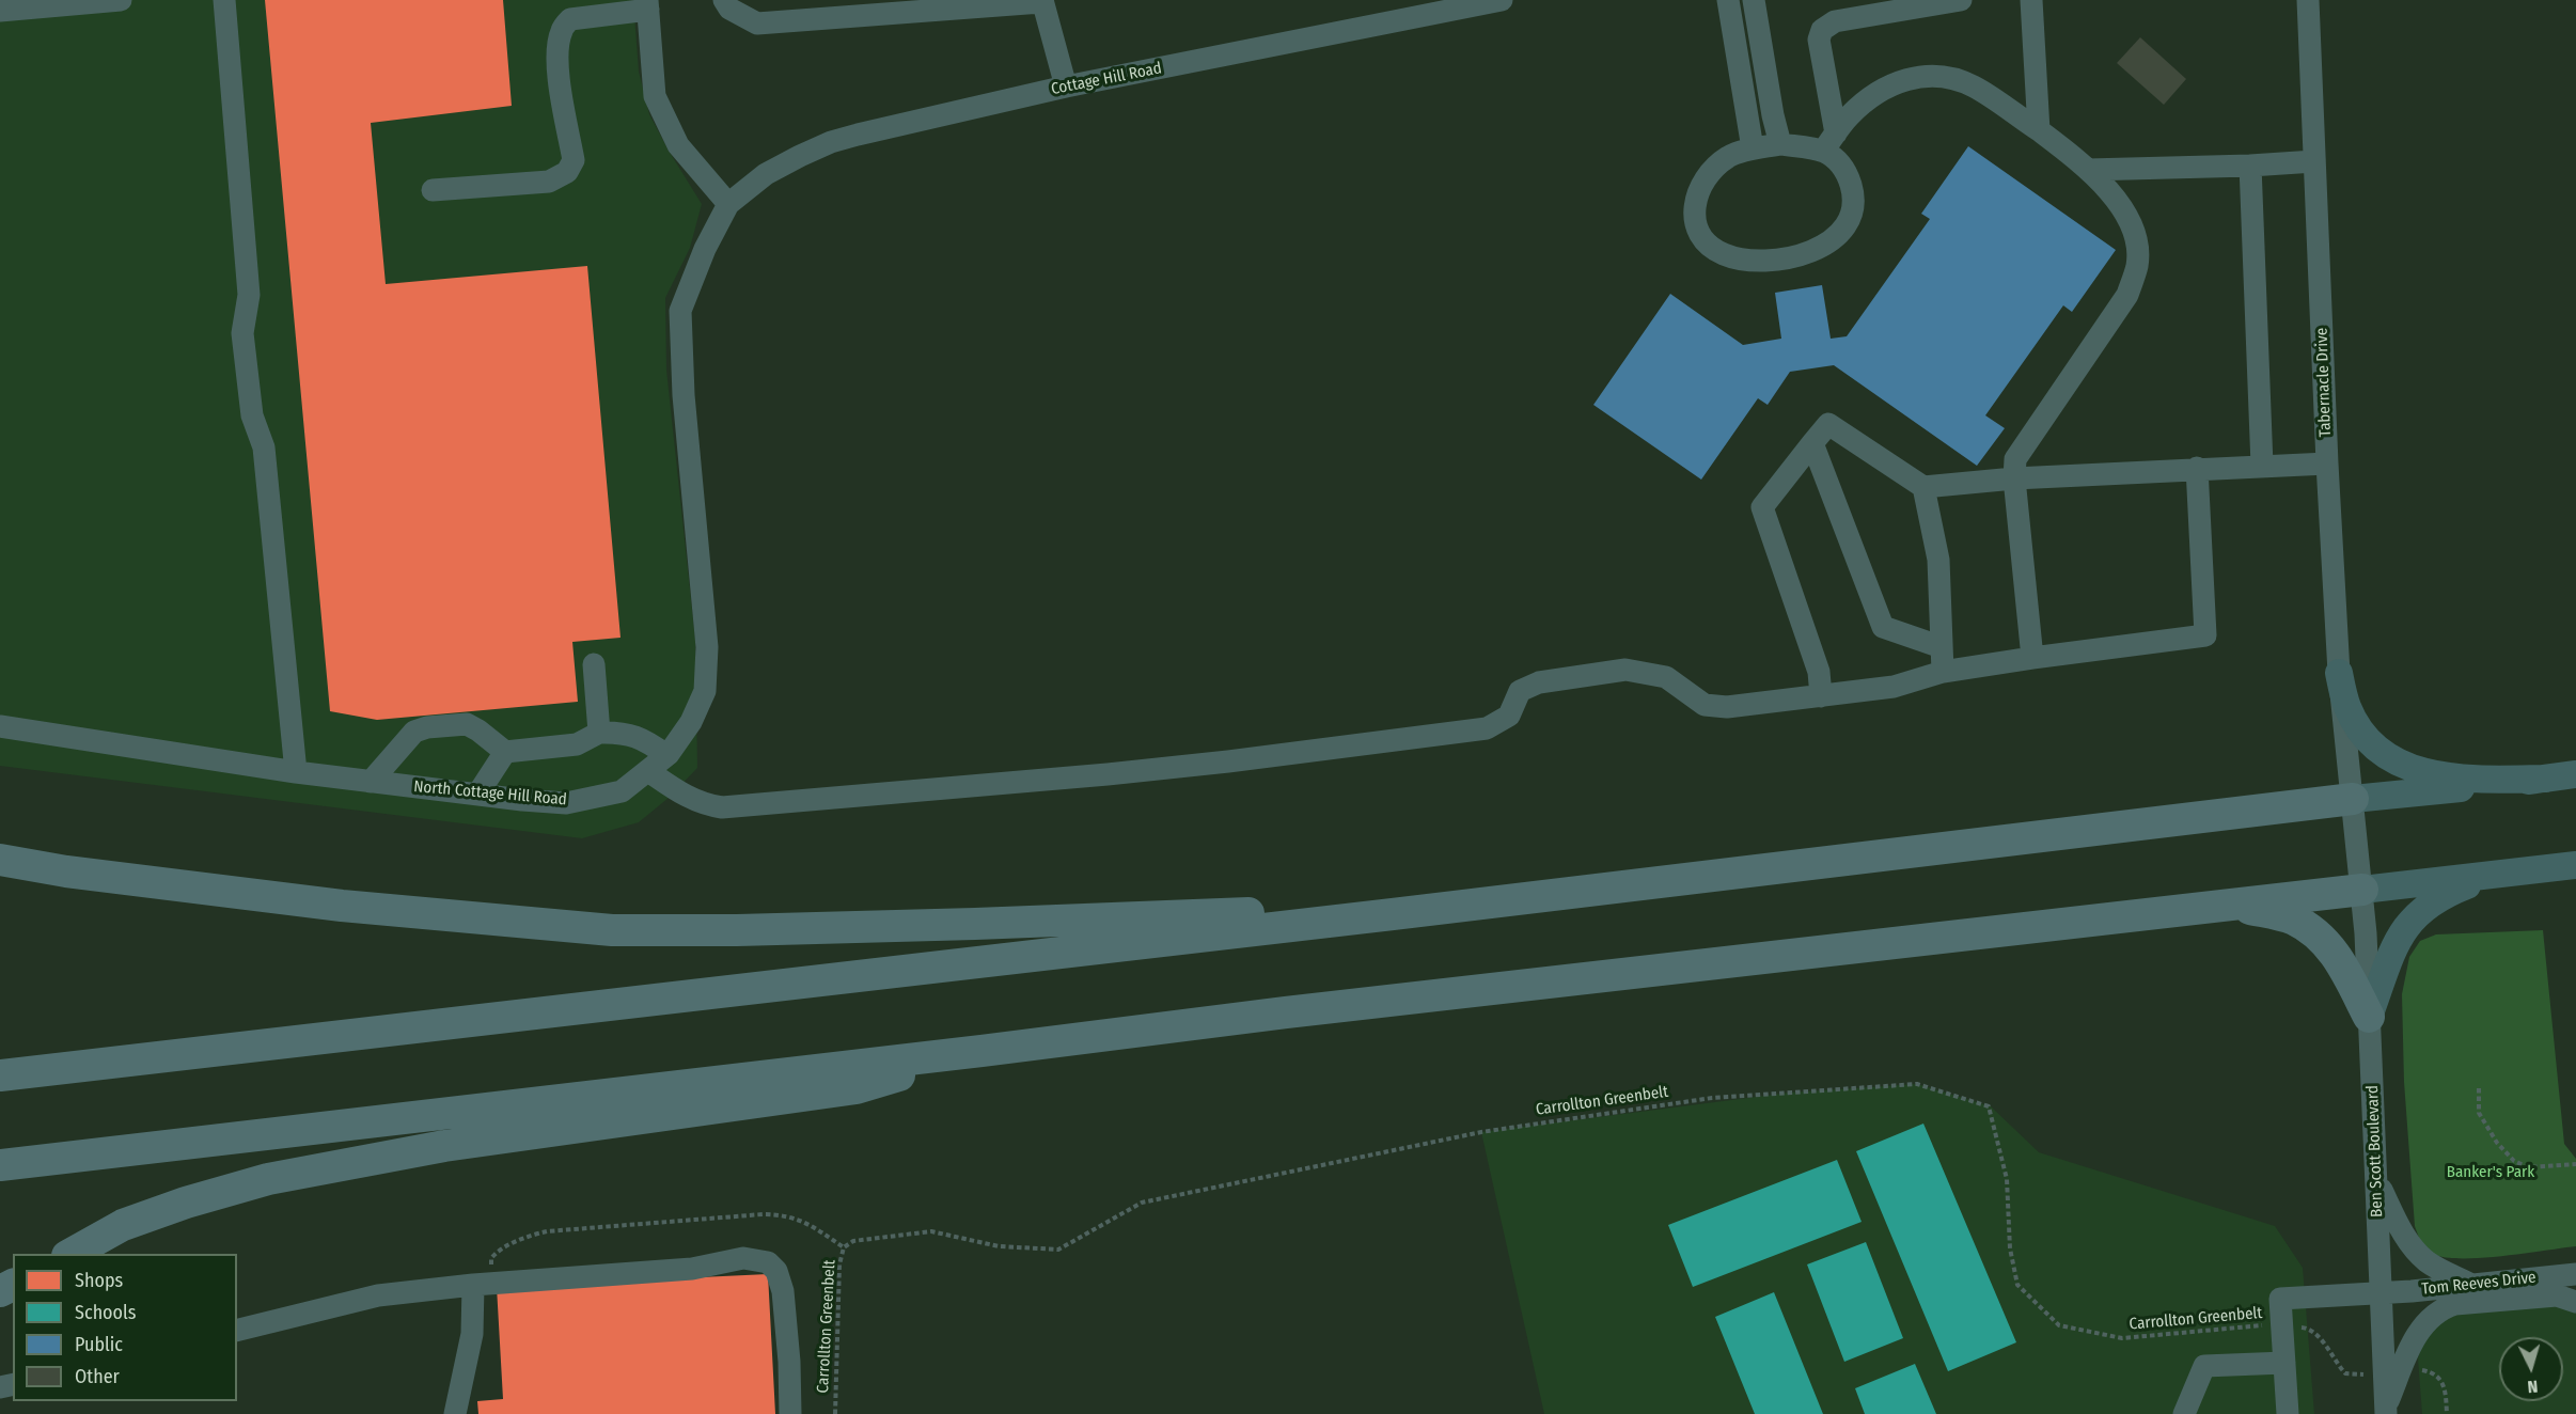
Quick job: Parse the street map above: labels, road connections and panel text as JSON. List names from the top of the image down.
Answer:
{
  "streets": {
    "street": [
      "Cottage Hill Road",
      "Tabernacle Drive",
      "North Cottage Hill Road",
      "Ben Scott Boulevard",
      "Tom Reeves Drive"
    ],
    "path": ["Carrollton Greenbelt"]
  },
  "crossings": [
    ["Cottage Hill Road", "North Cottage Hill Road"],
    ["Tabernacle Drive", "Ben Scott Boulevard"],
    ["Carrollton Greenbelt", "Tom Reeves Drive"],
    ["Ben Scott Boulevard", "Tom Reeves Drive"]
  ],
  "parks": ["Banker's Park"],
  "legend": [
    "Shops",
    "Schools",
    "Public",
    "Other"
  ],
  "north": "bottom"
}
